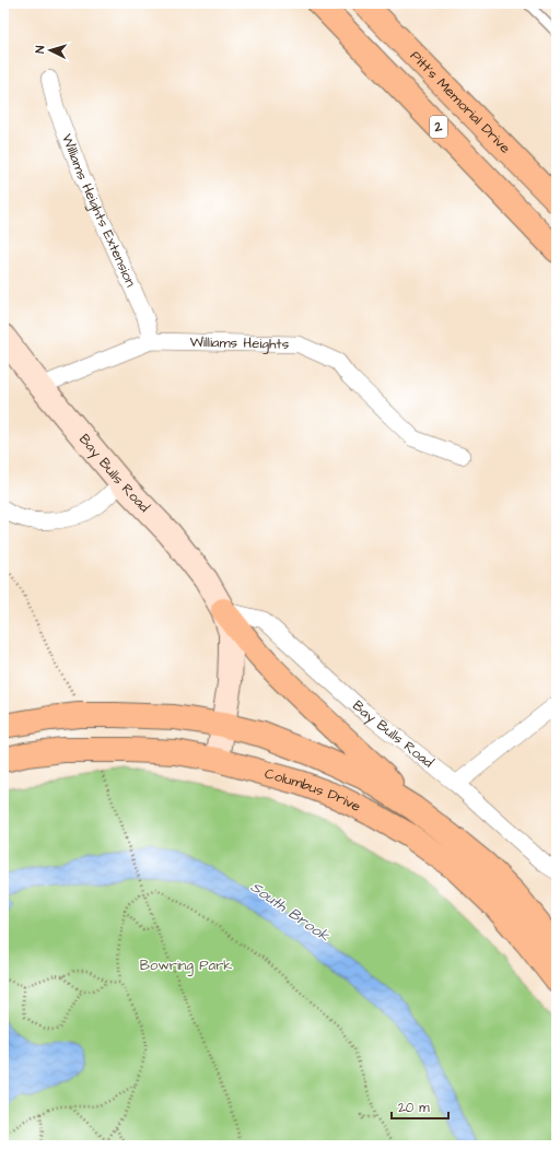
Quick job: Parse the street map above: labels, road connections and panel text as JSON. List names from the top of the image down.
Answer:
{
  "streets": {
    "main road": ["Pitt's Memorial Drive", "2", "Columbus Drive"],
    "street": ["Williams Heights Extension", "Williams Heights", "Bay Bulls Road"]
  },
  "crossings": [
    ["Williams Heights Extension", "Williams Heights"],
    ["Williams Heights", "Bay Bulls Road"],
    ["Bay Bulls Road", "Columbus Drive"]
  ],
  "water": ["South Brook"],
  "parks": ["Bowring Park"],
  "scale_bar": "20 m",
  "north": "left"
}
